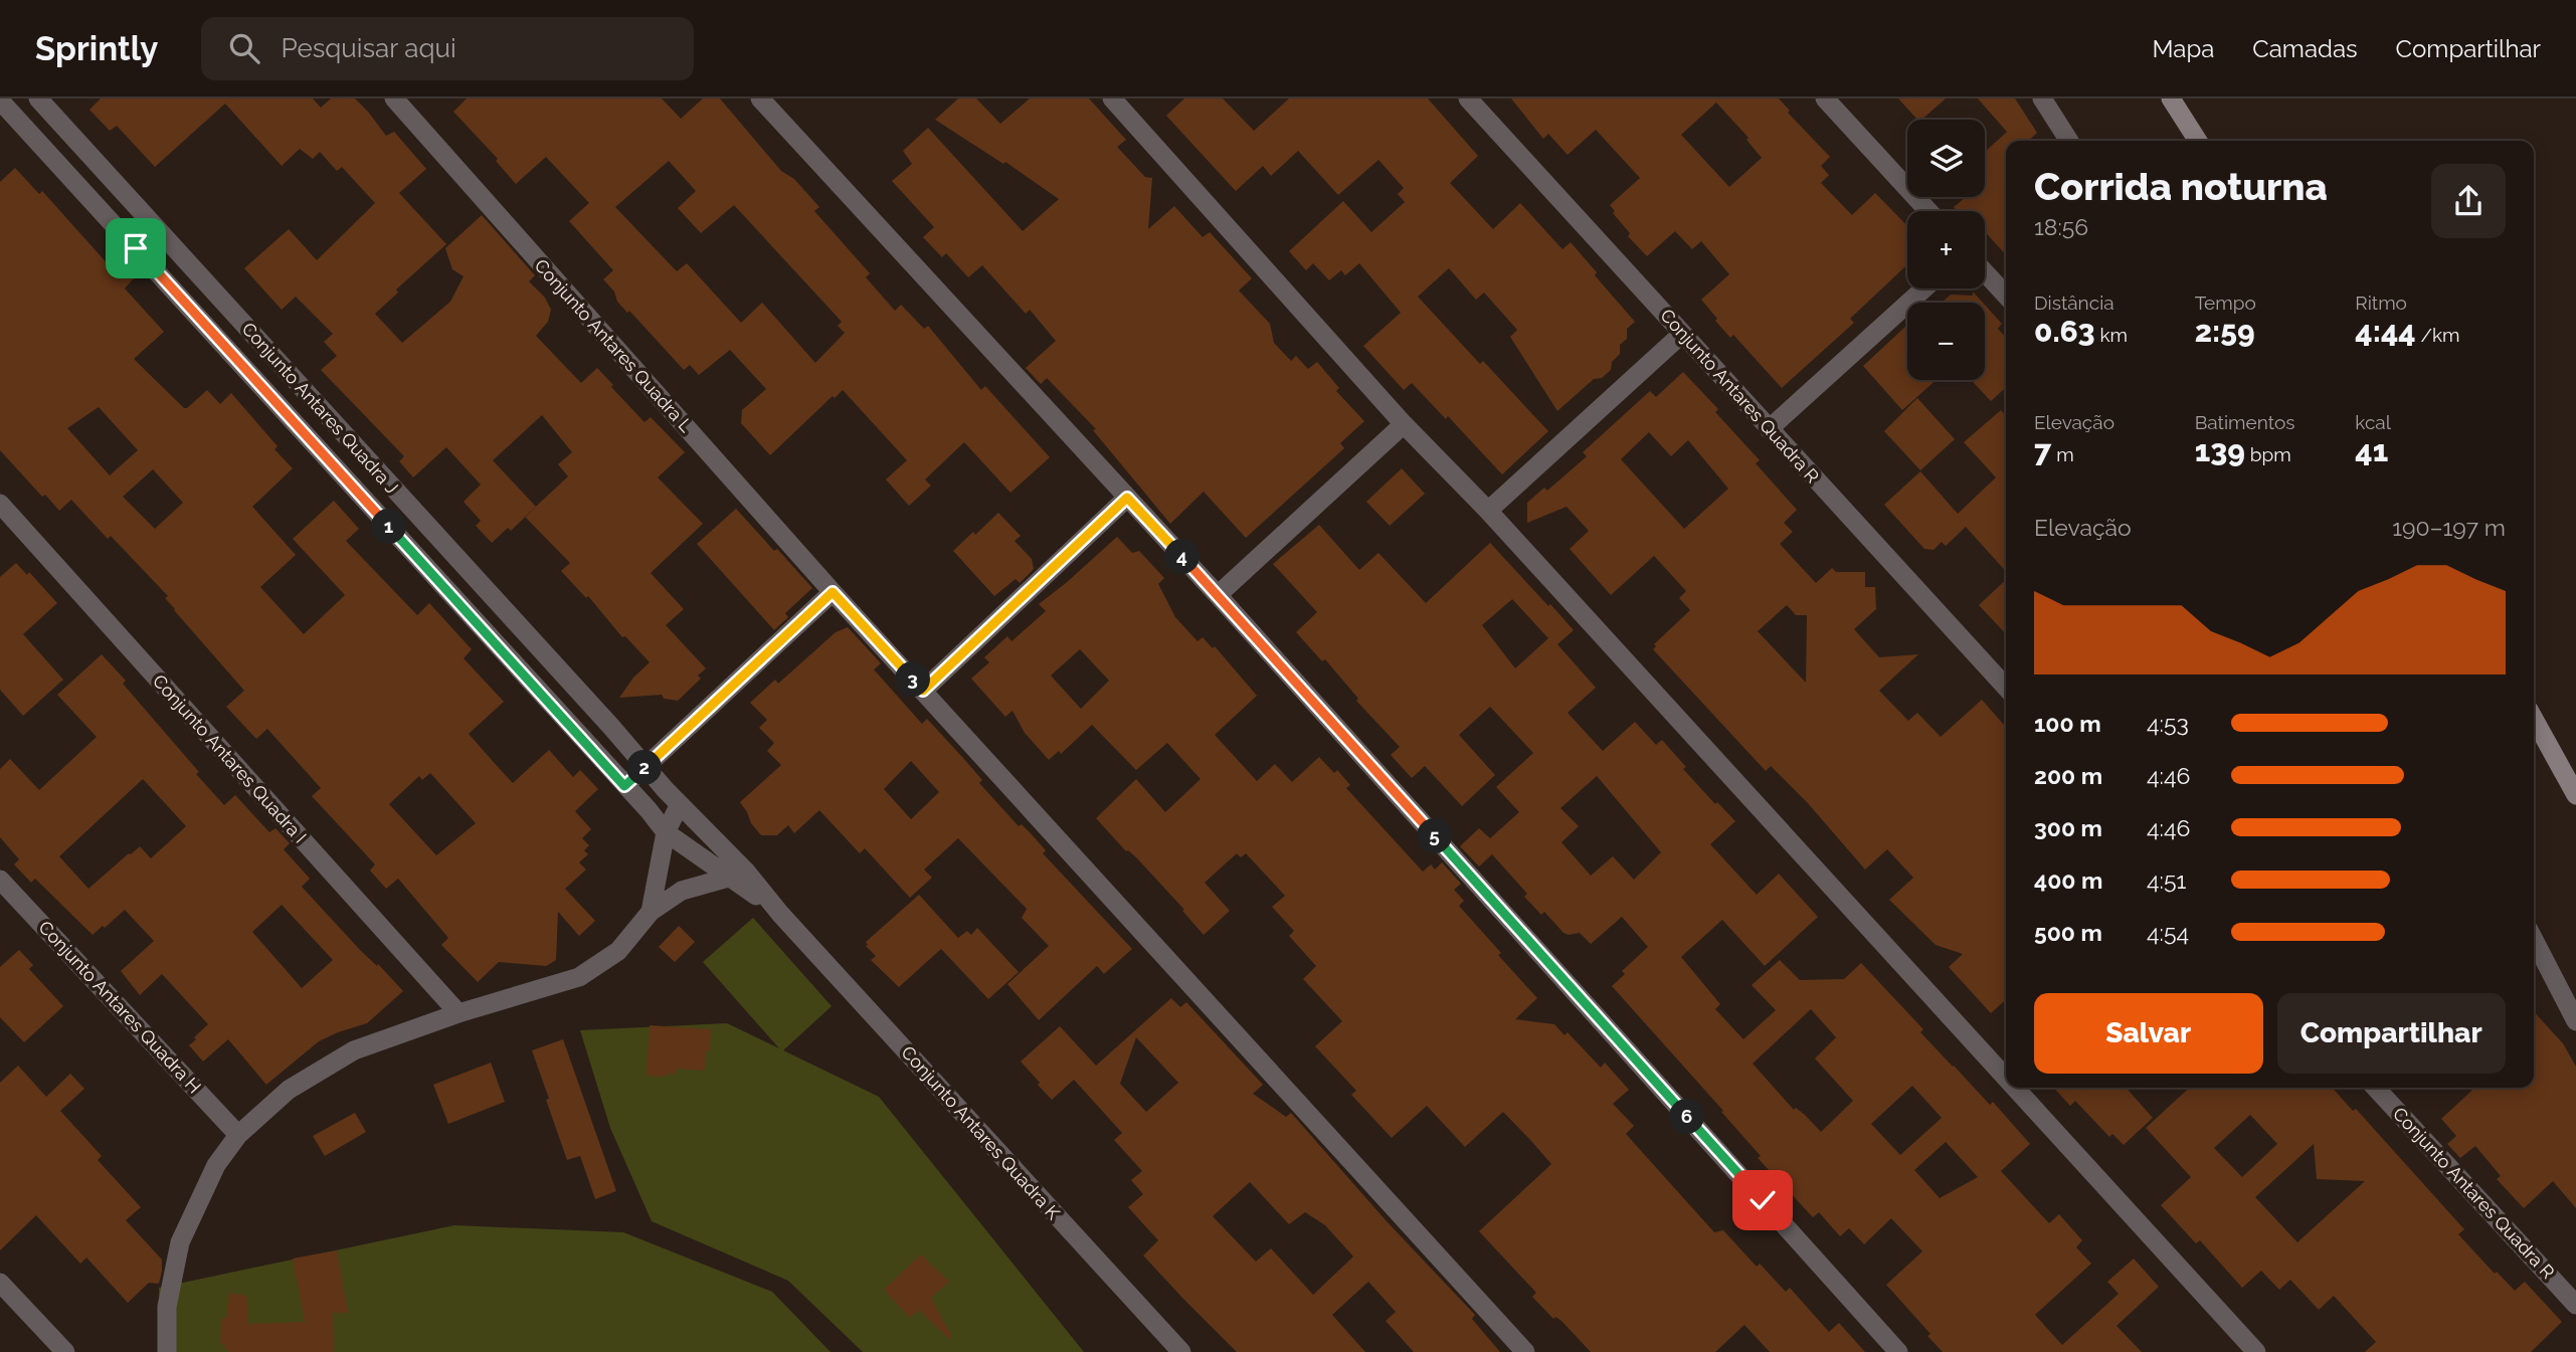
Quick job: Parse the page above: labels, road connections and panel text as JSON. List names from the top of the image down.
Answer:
{
  "streets": {
    "street": [
      "Conjunto Antares Quadra L",
      "Conjunto Antares Quadra R",
      "Conjunto Antares Quadra J",
      "Conjunto Antares Quadra I",
      "Conjunto Antares Quadra H",
      "Conjunto Antares Quadra K"
    ]
  },
  "crossings": [
    ["Conjunto Antares Quadra J", "Conjunto Antares Quadra K"]
  ],
  "page": {
    "header": "Sprintly",
    "search": "Pesquisar aqui",
    "nav": ["Mapa", "Camadas", "Compartilhar"],
    "map_buttons": ["+", "−"],
    "heading": ["Corrida noturna", "18:56"],
    "stats": [
      ["Distância", "0.63 km"],
      ["Tempo", "2:59"],
      ["Ritmo", "4:44 /km"],
      ["Elevação", "7 m"],
      ["Batimentos", "139 bpm"],
      ["kcal", "41"]
    ],
    "chart": ["Elevação", "190–197 m"],
    "pins": [
      "1",
      "4",
      "3",
      "2",
      "5",
      "6"
    ],
    "list": [
      {
        "name": "100 m",
        "note": "4:53"
      },
      {
        "name": "200 m",
        "note": "4:46"
      },
      {
        "name": "300 m",
        "note": "4:46"
      },
      {
        "name": "400 m",
        "note": "4:51"
      },
      {
        "name": "500 m",
        "note": "4:54"
      }
    ],
    "buttons": ["Salvar", "Compartilhar"]
  }
}
